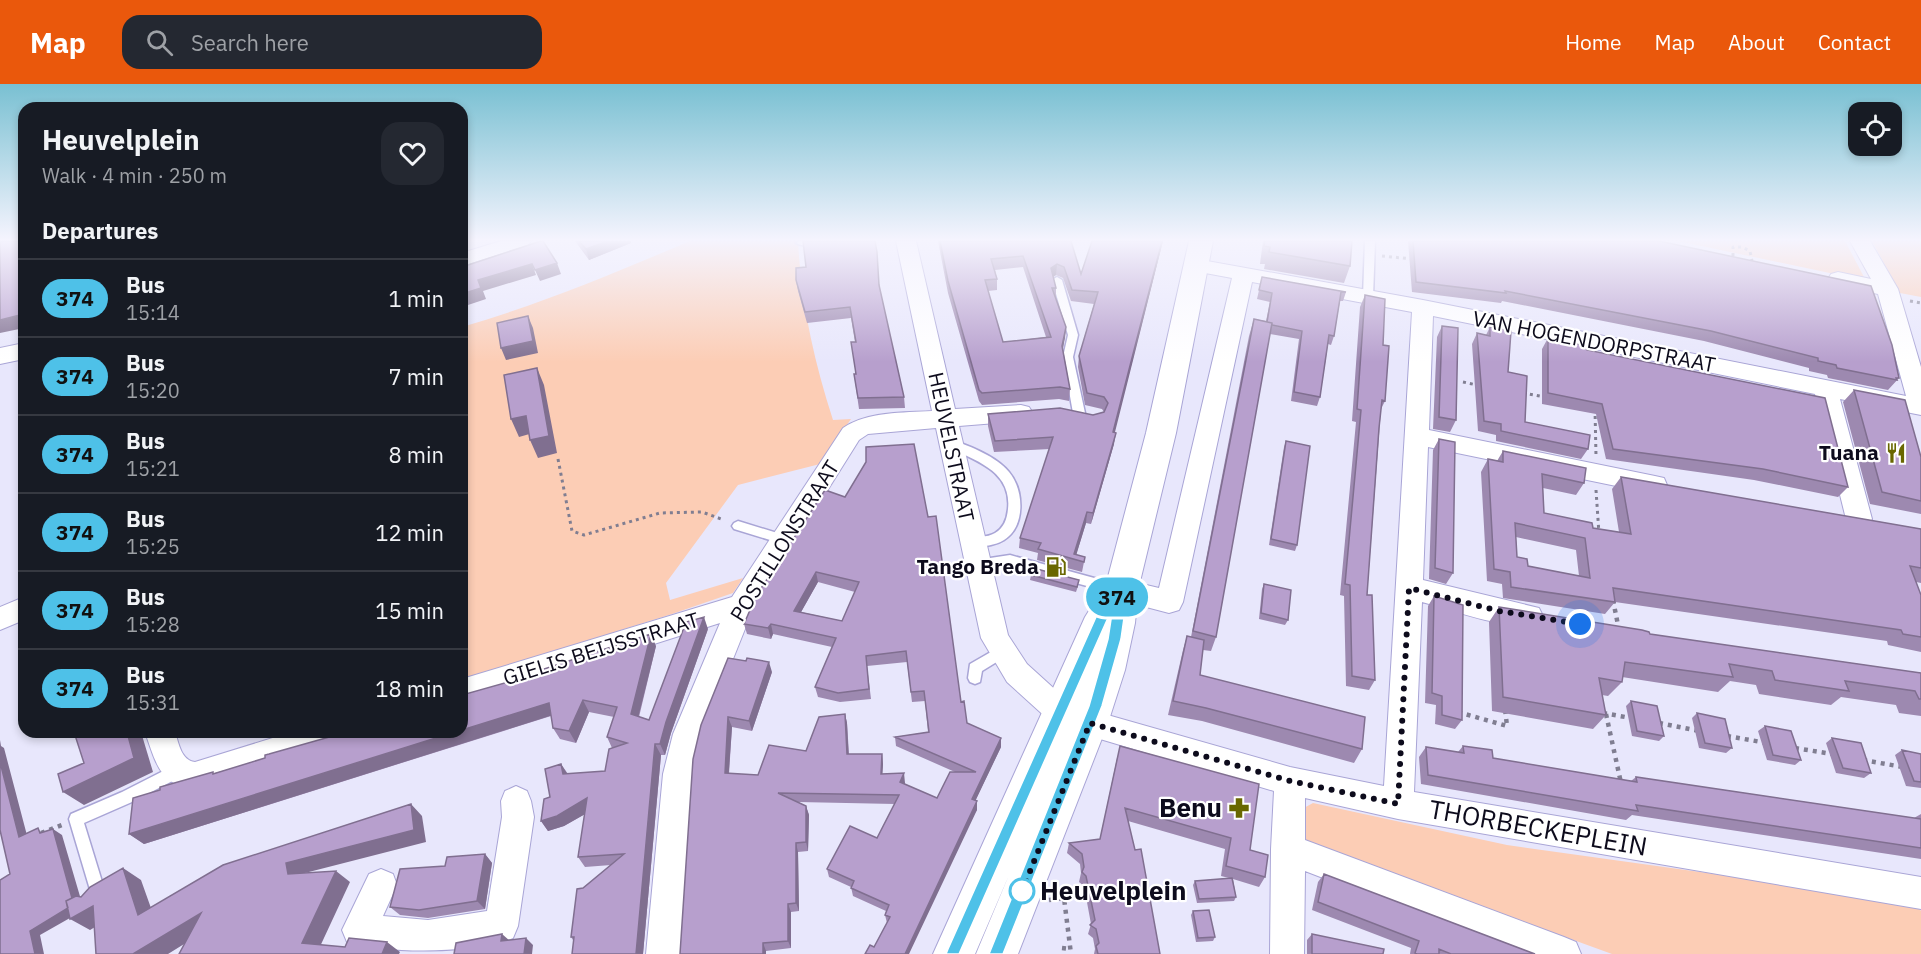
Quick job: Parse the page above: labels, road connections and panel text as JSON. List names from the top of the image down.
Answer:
{
  "streets": {
    "street": [
      "VAN HOGENDORPSTRAAT",
      "HEUVELSTRAAT",
      "POSTILLONSTRAAT",
      "GIELIS BEIJSSTRAAT",
      "THORBECKEPLEIN"
    ]
  },
  "crossings": [
    ["HEUVELSTRAAT", "POSTILLONSTRAAT"],
    ["HEUVELSTRAAT", "THORBECKEPLEIN"],
    ["POSTILLONSTRAAT", "GIELIS BEIJSSTRAAT"]
  ],
  "places": {
    "restaurant": ["Tuana"],
    "fuel station": ["Tango Breda"],
    "pharmacy": ["Benu"],
    "other": ["Heuvelplein"]
  },
  "lines": ["bus line 374"],
  "page": {
    "header": "Map",
    "search": "Search here",
    "nav": [
      "Home",
      "Map",
      "About",
      "Contact"
    ],
    "on_map": "374",
    "heading": [
      ["Heuvelplein", "Walk · 4 min · 250 m"],
      "Departures"
    ],
    "list": [
      {
        "mark": "374",
        "name": "Bus",
        "note": "15:14",
        "value": "1 min"
      },
      {
        "mark": "374",
        "name": "Bus",
        "note": "15:20",
        "value": "7 min"
      },
      {
        "mark": "374",
        "name": "Bus",
        "note": "15:21",
        "value": "8 min"
      },
      {
        "mark": "374",
        "name": "Bus",
        "note": "15:25",
        "value": "12 min"
      },
      {
        "mark": "374",
        "name": "Bus",
        "note": "15:28",
        "value": "15 min"
      },
      {
        "mark": "374",
        "name": "Bus",
        "note": "15:31",
        "value": "18 min"
      }
    ]
  }
}
